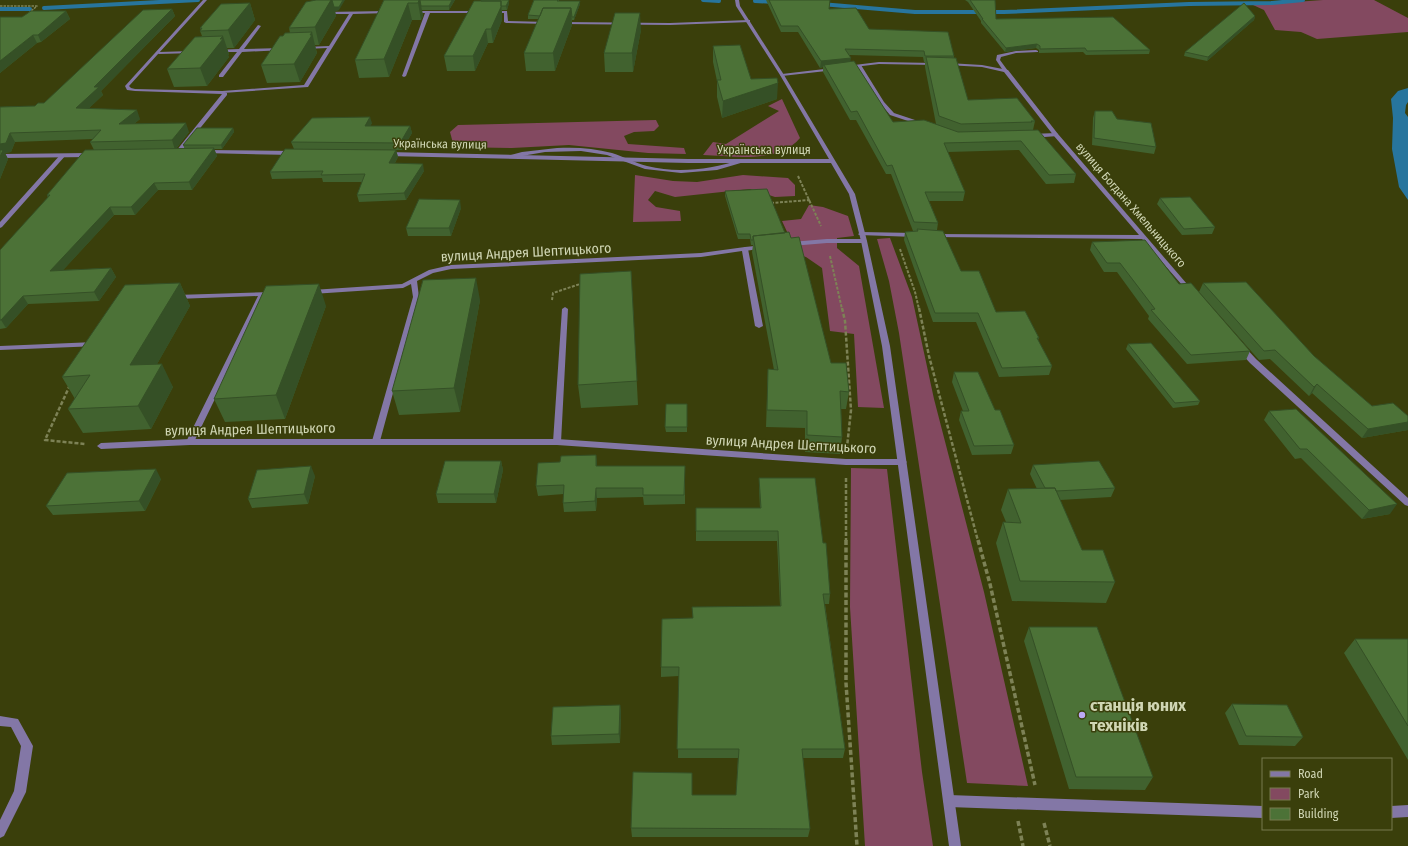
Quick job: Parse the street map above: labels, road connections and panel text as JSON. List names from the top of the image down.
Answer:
{
  "streets": {
    "street": ["Українська вулиця", "вулиця Богдана Хмельницького", "вулиця Андрея Шептицького"]
  },
  "places": ["станція юних техніків"],
  "legend": ["Road", "Park", "Building"]
}
